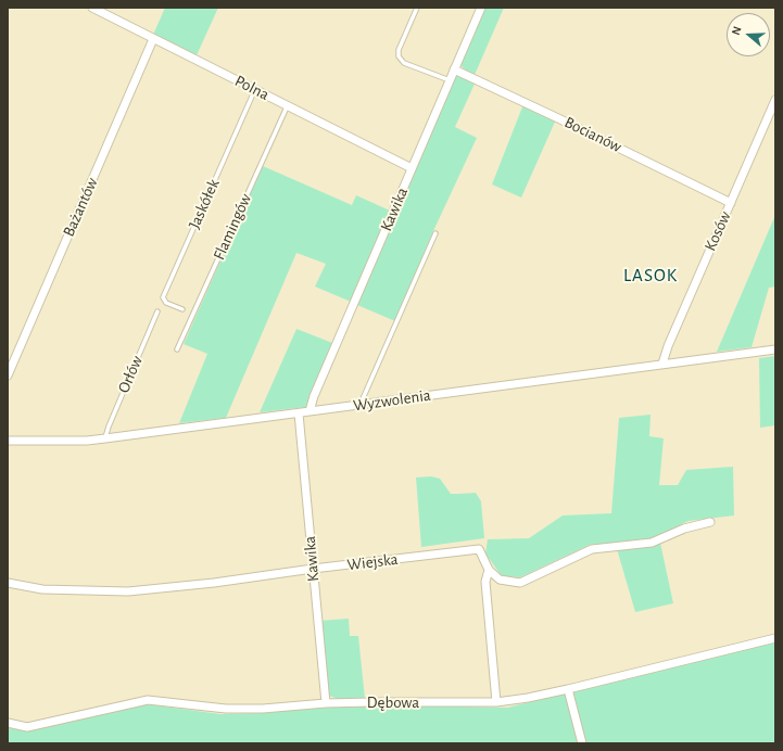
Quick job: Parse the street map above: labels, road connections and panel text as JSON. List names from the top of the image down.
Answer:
{
  "streets": {
    "street": [
      "Polna",
      "Bocianów",
      "Bażantów",
      "Kawika",
      "Kosów",
      "Wyzwolenia",
      "Wiejska",
      "Dębowa"
    ],
    "lane": ["Jaskółek", "Flamingów", "Orłów"]
  },
  "crossings": [
    ["Polna", "Jaskółek"],
    ["Polna", "Bażantów"],
    ["Polna", "Kawika"],
    ["Polna", "Flamingów"],
    ["Bocianów", "Kawika"],
    ["Bocianów", "Kosów"],
    ["Kawika", "Wyzwolenia"],
    ["Kawika", "Wiejska"],
    ["Kawika", "Dębowa"],
    ["Kosów", "Wyzwolenia"],
    ["Orłów", "Wyzwolenia"]
  ],
  "districts": ["LASOK"],
  "north": "left"
}
